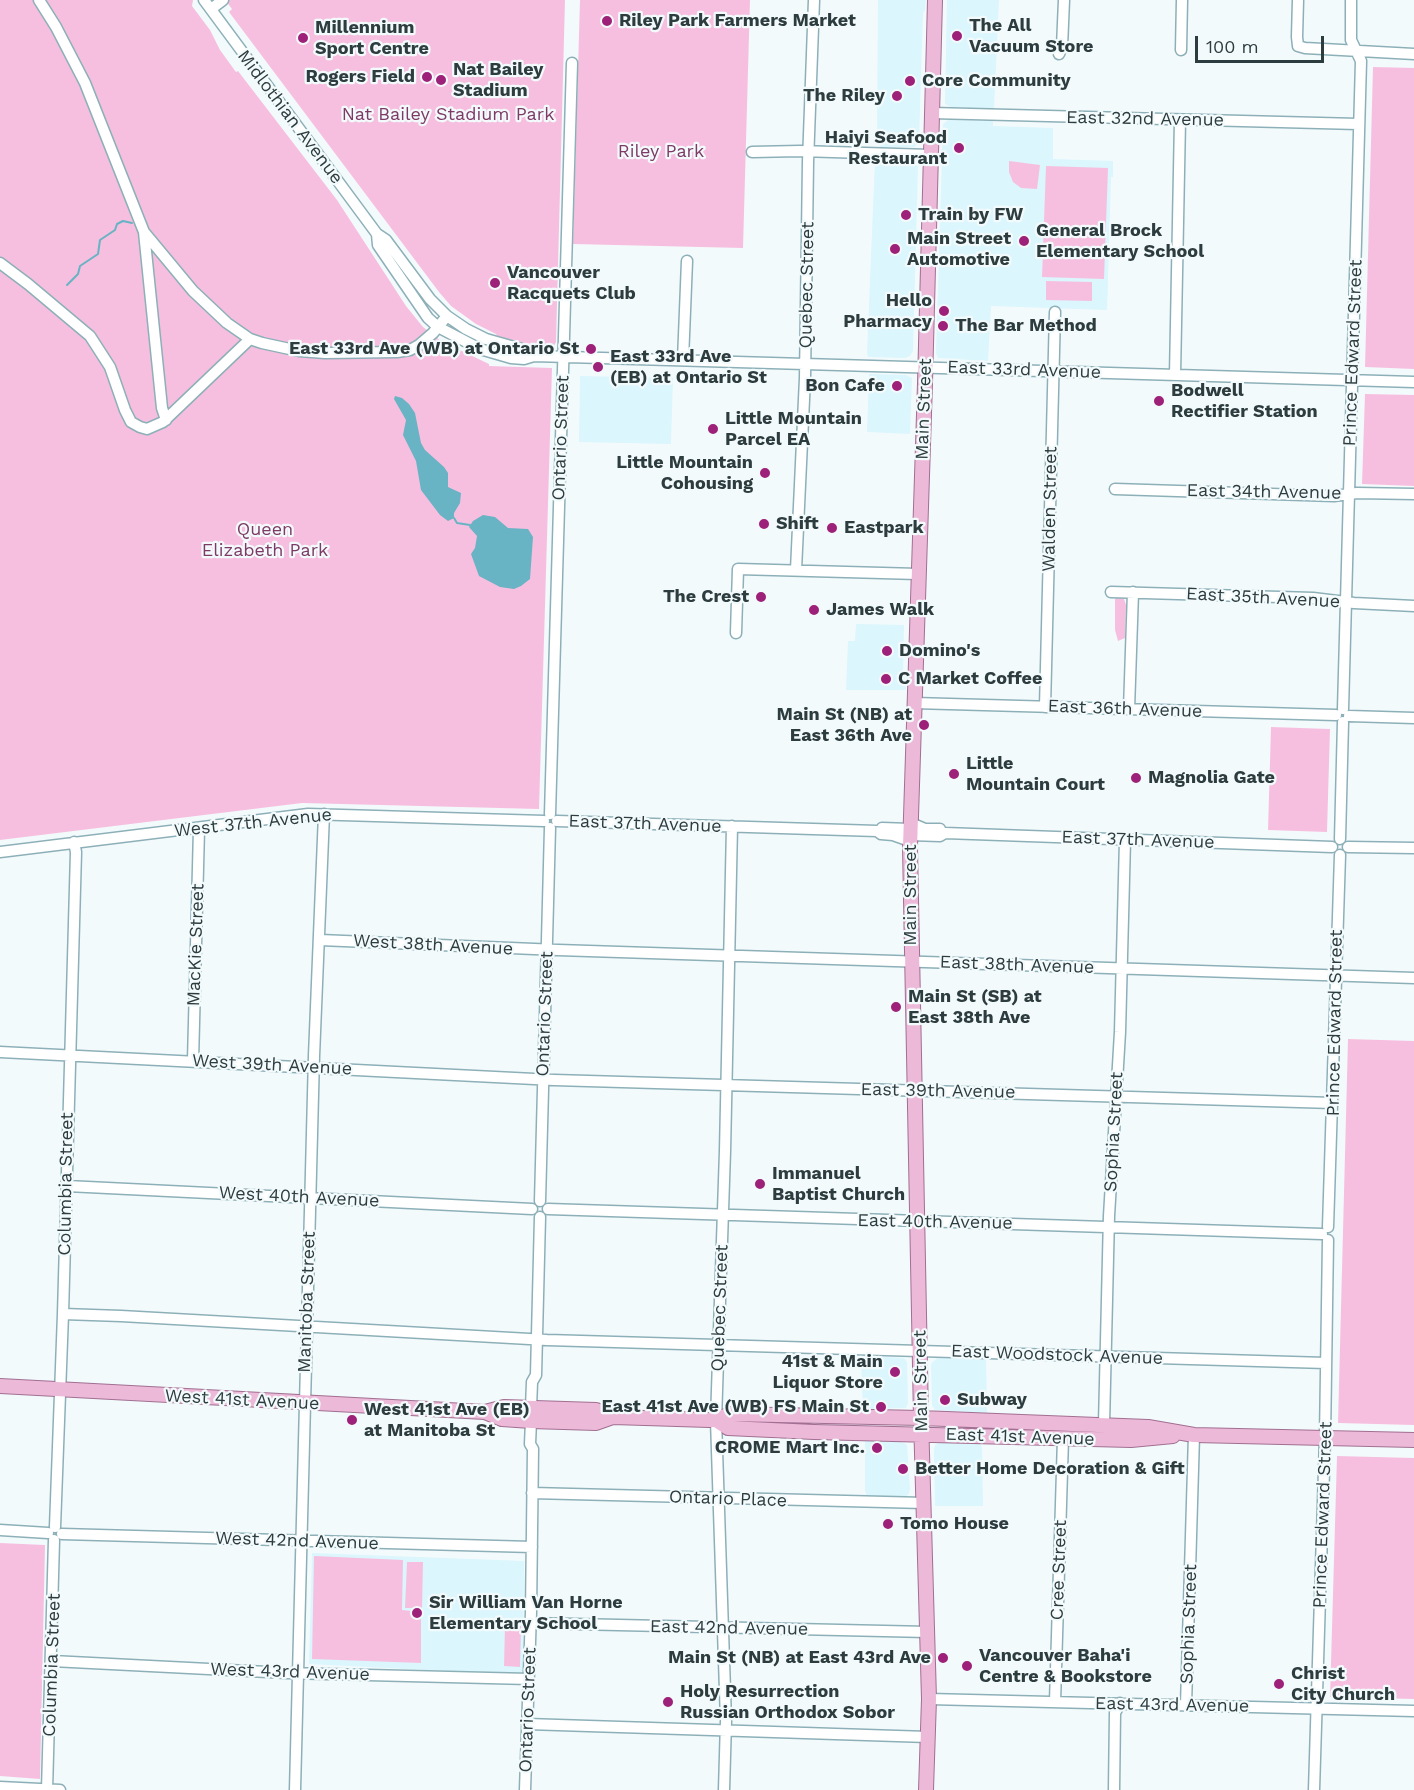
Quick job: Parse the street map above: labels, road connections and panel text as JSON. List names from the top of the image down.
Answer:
{
  "streets": {
    "main road": ["Main Street", "West 41st Avenue", "East 41st Avenue"],
    "street": [
      "Midlothian Avenue",
      "East 32nd Avenue",
      "Quebec Street",
      "Prince Edward Street",
      "East 33rd Avenue",
      "Ontario Street",
      "East 34th Avenue",
      "Walden Street",
      "East 35th Avenue",
      "East 36th Avenue",
      "West 37th Avenue",
      "East 37th Avenue",
      "MacKie Street",
      "West 38th Avenue",
      "East 38th Avenue",
      "West 39th Avenue",
      "East 39th Avenue",
      "Sophia Street",
      "Columbia Street",
      "West 40th Avenue",
      "East 40th Avenue",
      "Manitoba Street",
      "East Woodstock Avenue",
      "Ontario Place",
      "West 42nd Avenue",
      "Cree Street",
      "East 42nd Avenue",
      "West 43rd Avenue",
      "East 43rd Avenue"
    ]
  },
  "crossings": [
    ["Midlothian Avenue", "East 33rd Avenue"],
    ["East 32nd Avenue", "Prince Edward Street"],
    ["East 32nd Avenue", "Main Street"],
    ["Quebec Street", "East 33rd Avenue"],
    ["Quebec Street", "East 37th Avenue"],
    ["Quebec Street", "East 38th Avenue"],
    ["Quebec Street", "East 39th Avenue"],
    ["Quebec Street", "East 40th Avenue"],
    ["Quebec Street", "East Woodstock Avenue"],
    ["Quebec Street", "East 41st Avenue"],
    ["Quebec Street", "Ontario Place"],
    ["Quebec Street", "East 42nd Avenue"],
    ["Prince Edward Street", "East 33rd Avenue"],
    ["Prince Edward Street", "East 34th Avenue"],
    ["Prince Edward Street", "East 35th Avenue"],
    ["Prince Edward Street", "East 36th Avenue"],
    ["Prince Edward Street", "East 37th Avenue"],
    ["Prince Edward Street", "East 38th Avenue"],
    ["Prince Edward Street", "East 39th Avenue"],
    ["Prince Edward Street", "East 40th Avenue"],
    ["Prince Edward Street", "East Woodstock Avenue"],
    ["Prince Edward Street", "East 41st Avenue"],
    ["Prince Edward Street", "East 43rd Avenue"],
    ["East 33rd Avenue", "Main Street"],
    ["East 33rd Avenue", "Ontario Street"],
    ["East 33rd Avenue", "Walden Street"],
    ["Main Street", "East 36th Avenue"],
    ["Main Street", "East 37th Avenue"],
    ["Main Street", "East 38th Avenue"],
    ["Main Street", "East 39th Avenue"],
    ["Main Street", "East 40th Avenue"],
    ["Main Street", "East Woodstock Avenue"],
    ["Main Street", "East 41st Avenue"],
    ["Main Street", "Ontario Place"],
    ["Main Street", "East 42nd Avenue"],
    ["Main Street", "East 43rd Avenue"],
    ["Ontario Street", "West 37th Avenue"],
    ["Ontario Street", "East 37th Avenue"],
    ["Ontario Street", "West 38th Avenue"],
    ["Ontario Street", "East 38th Avenue"],
    ["Ontario Street", "West 39th Avenue"],
    ["Ontario Street", "East 39th Avenue"],
    ["Ontario Street", "West 40th Avenue"],
    ["Ontario Street", "East 40th Avenue"],
    ["Ontario Street", "East Woodstock Avenue"],
    ["Ontario Street", "West 41st Avenue"],
    ["Ontario Street", "East 41st Avenue"],
    ["Ontario Street", "Ontario Place"],
    ["Ontario Street", "West 42nd Avenue"],
    ["Ontario Street", "East 42nd Avenue"],
    ["Ontario Street", "West 43rd Avenue"],
    ["Walden Street", "East 36th Avenue"],
    ["West 37th Avenue", "East 37th Avenue"],
    ["West 37th Avenue", "MacKie Street"],
    ["West 37th Avenue", "Columbia Street"],
    ["West 37th Avenue", "Manitoba Street"],
    ["East 37th Avenue", "Sophia Street"],
    ["MacKie Street", "West 39th Avenue"],
    ["West 38th Avenue", "East 38th Avenue"],
    ["West 38th Avenue", "Manitoba Street"],
    ["East 38th Avenue", "Sophia Street"],
    ["West 39th Avenue", "East 39th Avenue"],
    ["West 39th Avenue", "Columbia Street"],
    ["West 39th Avenue", "Manitoba Street"],
    ["East 39th Avenue", "Sophia Street"],
    ["Sophia Street", "East 40th Avenue"],
    ["Sophia Street", "East Woodstock Avenue"],
    ["Sophia Street", "East 41st Avenue"],
    ["Sophia Street", "East 43rd Avenue"],
    ["Columbia Street", "West 40th Avenue"],
    ["Columbia Street", "East Woodstock Avenue"],
    ["Columbia Street", "West 41st Avenue"],
    ["Columbia Street", "West 42nd Avenue"],
    ["Columbia Street", "West 43rd Avenue"],
    ["West 40th Avenue", "East 40th Avenue"],
    ["West 40th Avenue", "Manitoba Street"],
    ["Manitoba Street", "East Woodstock Avenue"],
    ["Manitoba Street", "West 41st Avenue"],
    ["Manitoba Street", "West 42nd Avenue"],
    ["Manitoba Street", "West 43rd Avenue"],
    ["West 41st Avenue", "East 41st Avenue"],
    ["East 41st Avenue", "Cree Street"],
    ["Cree Street", "East 43rd Avenue"]
  ],
  "parks": ["Nat Bailey Stadium Park", "Riley Park", "Queen Elizabeth Park"],
  "places": [
    "Riley Park Farmers Market",
    "The All Vacuum Store",
    "Millennium Sport Centre",
    "Rogers Field",
    "Nat Bailey Stadium",
    "Core Community",
    "The Riley",
    "Haiyi Seafood Restaurant",
    "Train by FW",
    "General Brock Elementary School",
    "Main Street Automotive",
    "Vancouver Racquets Club",
    "Hello Pharmacy",
    "The Bar Method",
    "East 33rd Ave (WB) at Ontario St",
    "East 33rd Ave (EB) at Ontario St",
    "Bon Cafe",
    "Bodwell Rectifier Station",
    "Little Mountain Parcel EA",
    "Little Mountain Cohousing",
    "Shift",
    "Eastpark",
    "The Crest",
    "James Walk",
    "Domino's",
    "C Market Coffee",
    "Main St (NB) at East 36th Ave",
    "Little Mountain Court",
    "Magnolia Gate",
    "Main St (SB) at East 38th Ave",
    "Immanuel Baptist Church",
    "41st & Main Liquor Store",
    "Subway",
    "East 41st Ave (WB) FS Main St",
    "West 41st Ave (EB) at Manitoba St",
    "CROME Mart Inc.",
    "Better Home Decoration & Gift",
    "Tomo House",
    "Sir William Van Horne Elementary School",
    "Main St (NB) at East 43rd Ave",
    "Vancouver Baha'i Centre & Bookstore",
    "Christ City Church",
    "Holy Resurrection Russian Orthodox Sobor"
  ],
  "scale_bar": "100 m"
}
